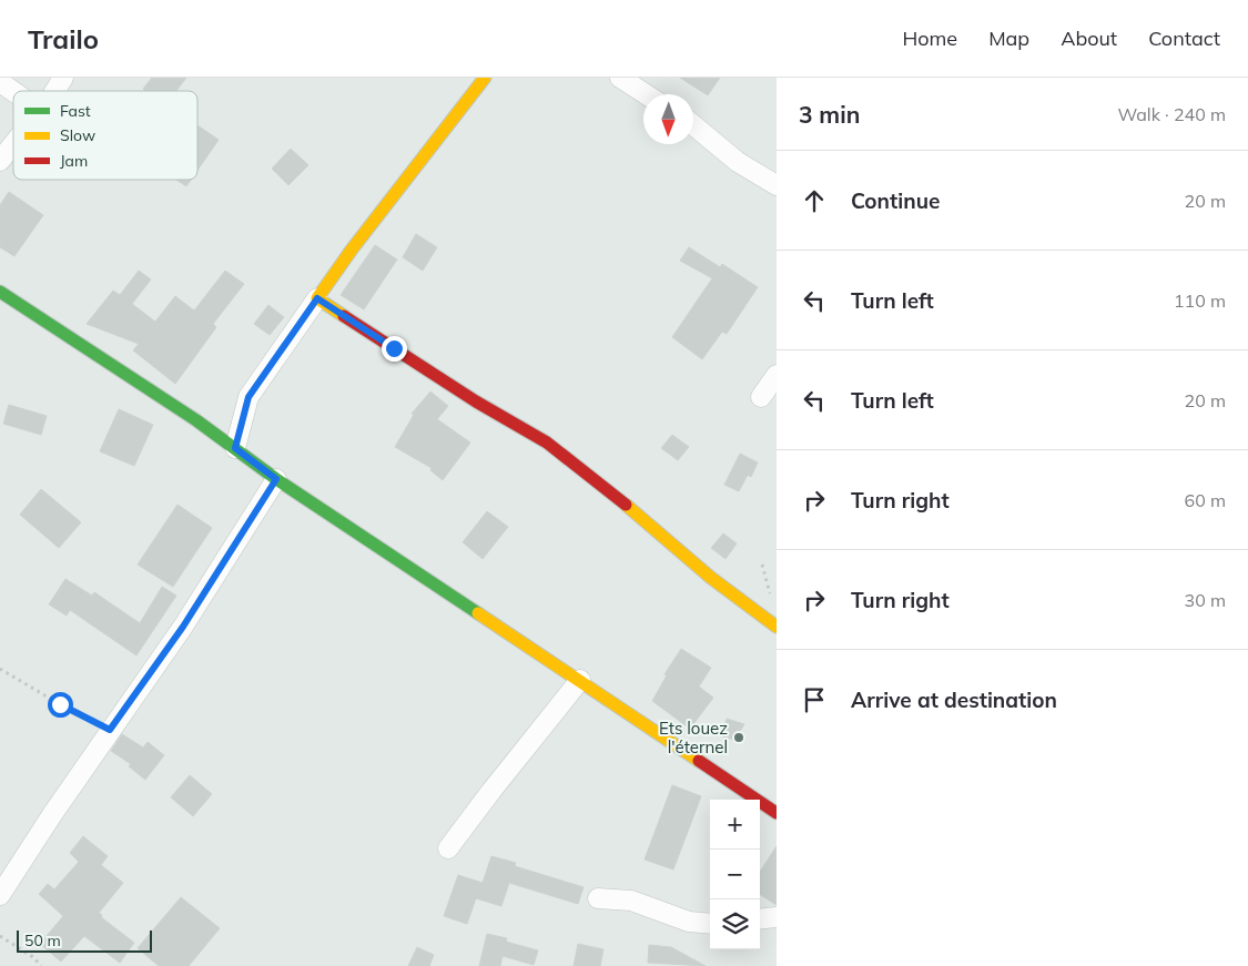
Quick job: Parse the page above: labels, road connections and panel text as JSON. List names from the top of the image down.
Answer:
{
  "places": ["Ets louez l'éternel"],
  "legend": ["Fast", "Slow", "Jam"],
  "scale_bar": "50 m",
  "north": "bottom",
  "page": {
    "header": "Trailo",
    "nav": [
      "Home",
      "Map",
      "About",
      "Contact"
    ],
    "heading": ["3 min", "Walk · 240 m"],
    "list": [
      ["Continue", "20 m"],
      ["Turn left", "110 m"],
      ["Turn left", "20 m"],
      ["Turn right", "60 m"],
      ["Turn right", "30 m"],
      "Arrive at destination"
    ],
    "map_buttons": ["+", "−"],
    "scale": "50 m"
  }
}
